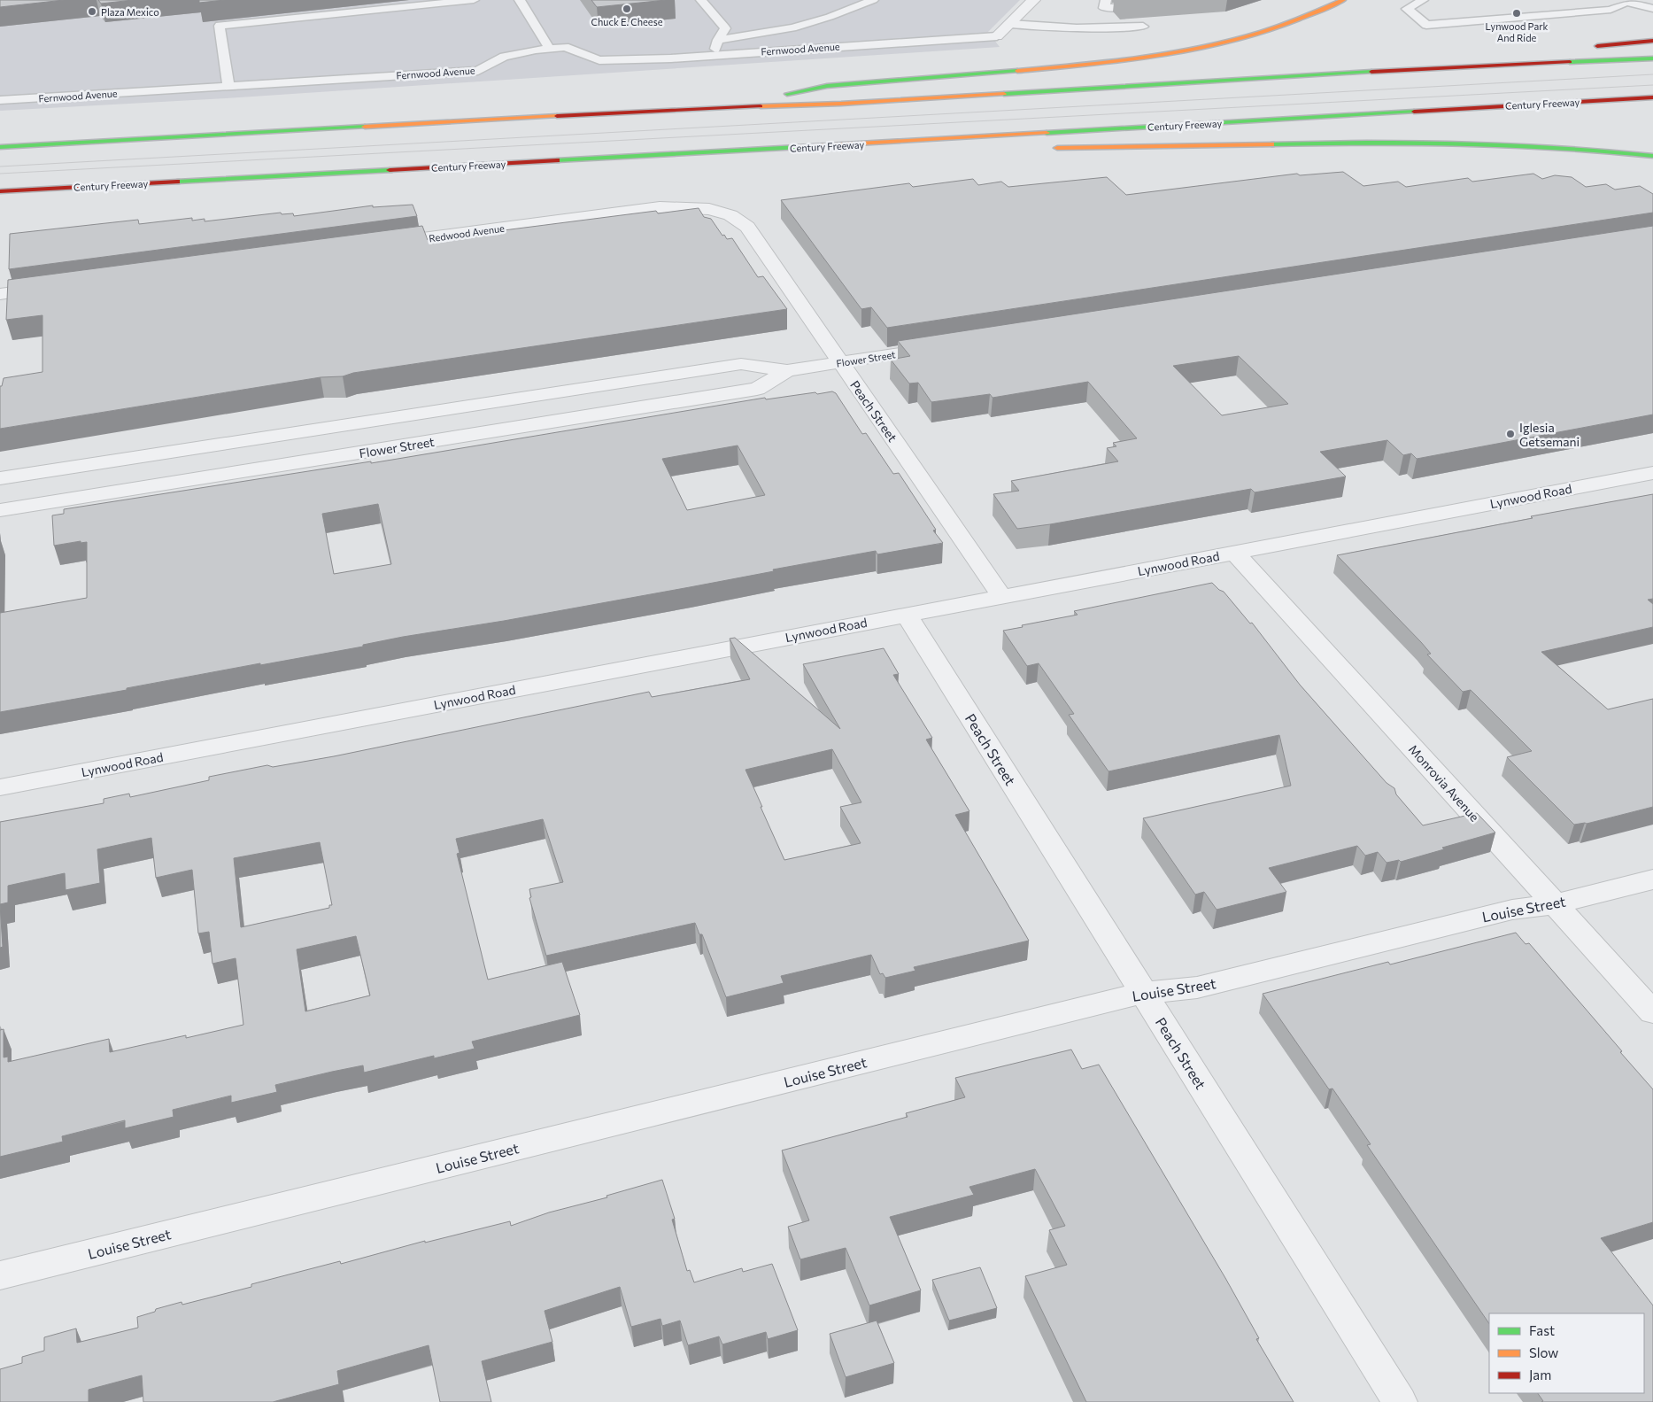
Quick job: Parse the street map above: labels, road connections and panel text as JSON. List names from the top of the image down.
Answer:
{
  "streets": {
    "highway": ["Century Freeway"],
    "street": [
      "Redwood Avenue",
      "Flower Street",
      "Peach Street",
      "Lynwood Road",
      "Monrovia Avenue",
      "Louise Street"
    ],
    "lane": ["Fernwood Avenue"]
  },
  "crossings": [
    ["Redwood Avenue", "Peach Street"],
    ["Flower Street", "Peach Street"],
    ["Peach Street", "Lynwood Road"],
    ["Peach Street", "Louise Street"],
    ["Lynwood Road", "Monrovia Avenue"],
    ["Monrovia Avenue", "Louise Street"]
  ],
  "places": [
    "Chuck E. Cheese",
    "Plaza Mexico",
    "Lynwood Park And Ride",
    "Iglesia Getsemani"
  ],
  "legend": ["Fast", "Slow", "Jam"]
}
